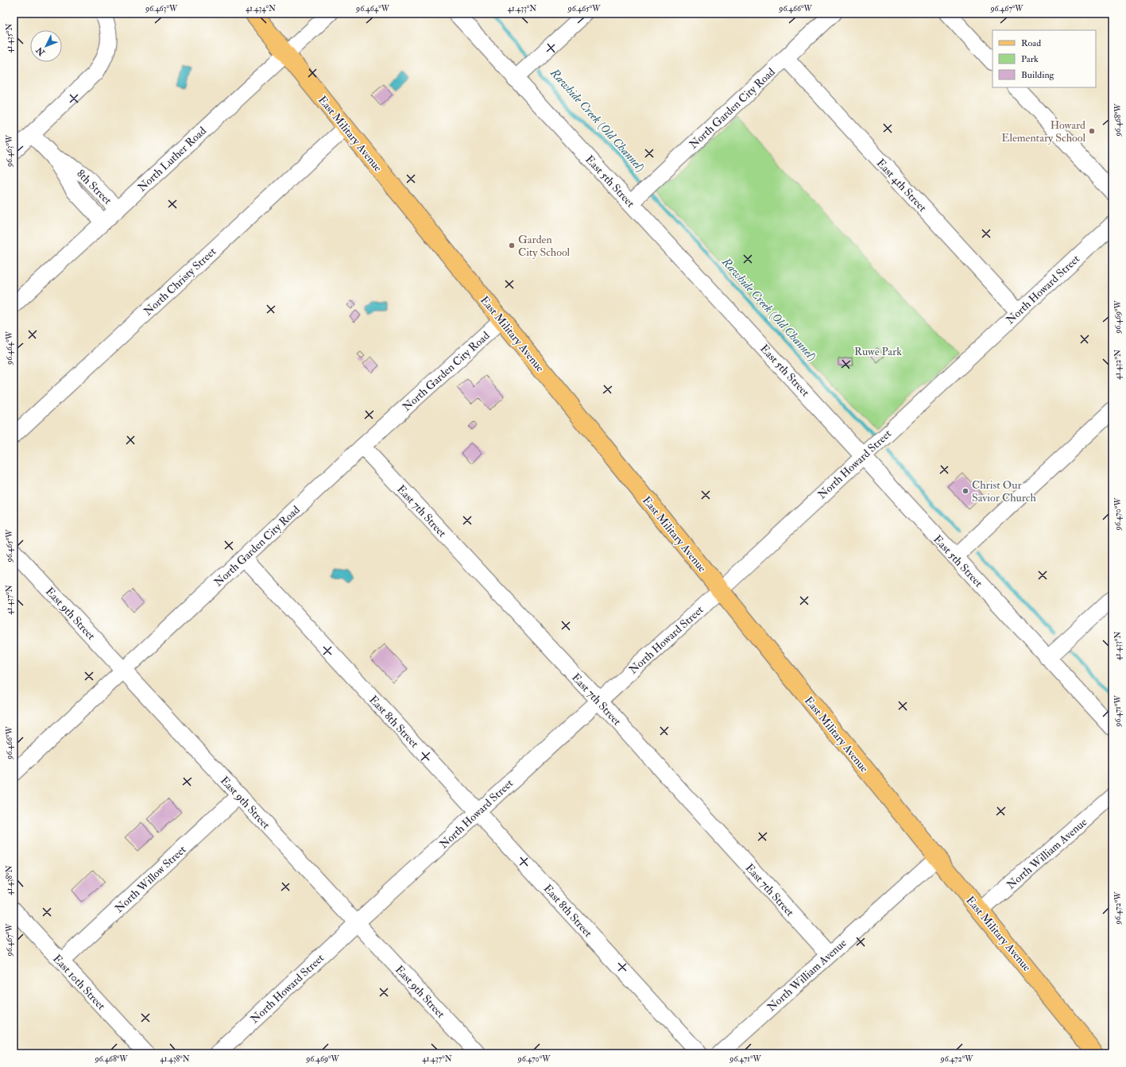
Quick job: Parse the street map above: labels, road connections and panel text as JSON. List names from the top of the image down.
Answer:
{
  "streets": {
    "main road": ["East Military Avenue"],
    "street": [
      "North Garden City Road",
      "North Luther Road",
      "East 5th Street",
      "East 4th Street",
      "8th Street",
      "North Christy Street",
      "North Howard Street",
      "East 7th Street",
      "East 9th Street",
      "East 8th Street",
      "North William Avenue",
      "North Willow Street",
      "East 10th Street"
    ]
  },
  "crossings": [
    ["North Garden City Road", "East Military Avenue"],
    ["North Garden City Road", "East 5th Street"],
    ["North Garden City Road", "East 4th Street"],
    ["North Garden City Road", "East 7th Street"],
    ["North Garden City Road", "East 9th Street"],
    ["North Garden City Road", "East 8th Street"],
    ["East Military Avenue", "North Luther Road"],
    ["East Military Avenue", "North Christy Street"],
    ["East Military Avenue", "North Howard Street"],
    ["East Military Avenue", "North William Avenue"],
    ["North Luther Road", "8th Street"],
    ["East 5th Street", "North Howard Street"],
    ["East 4th Street", "North Howard Street"],
    ["North Howard Street", "East 7th Street"],
    ["North Howard Street", "East 9th Street"],
    ["North Howard Street", "East 8th Street"],
    ["East 7th Street", "North William Avenue"],
    ["East 9th Street", "North Willow Street"],
    ["North Willow Street", "East 10th Street"]
  ],
  "water": ["Rawhide Creek (Old Channel)"],
  "parks": ["Ruwe Park"],
  "places": ["Howard Elementary School", "Garden City School", "Christ Our Savior Church"],
  "legend": ["Road", "Park", "Building"],
  "north": "bottom left",
  "coordinates": [
    "96.463°W",
    "41.434°N",
    "96.464°W",
    "41.433°N",
    "96.465°W",
    "96.466°W",
    "96.467°W",
    "41.435°N",
    "96.468°W",
    "96.469°W",
    "41.432°N",
    "96.470°W",
    "41.437°N",
    "96.471°W",
    "41.438°N",
    "96.472°W"
  ]
}
